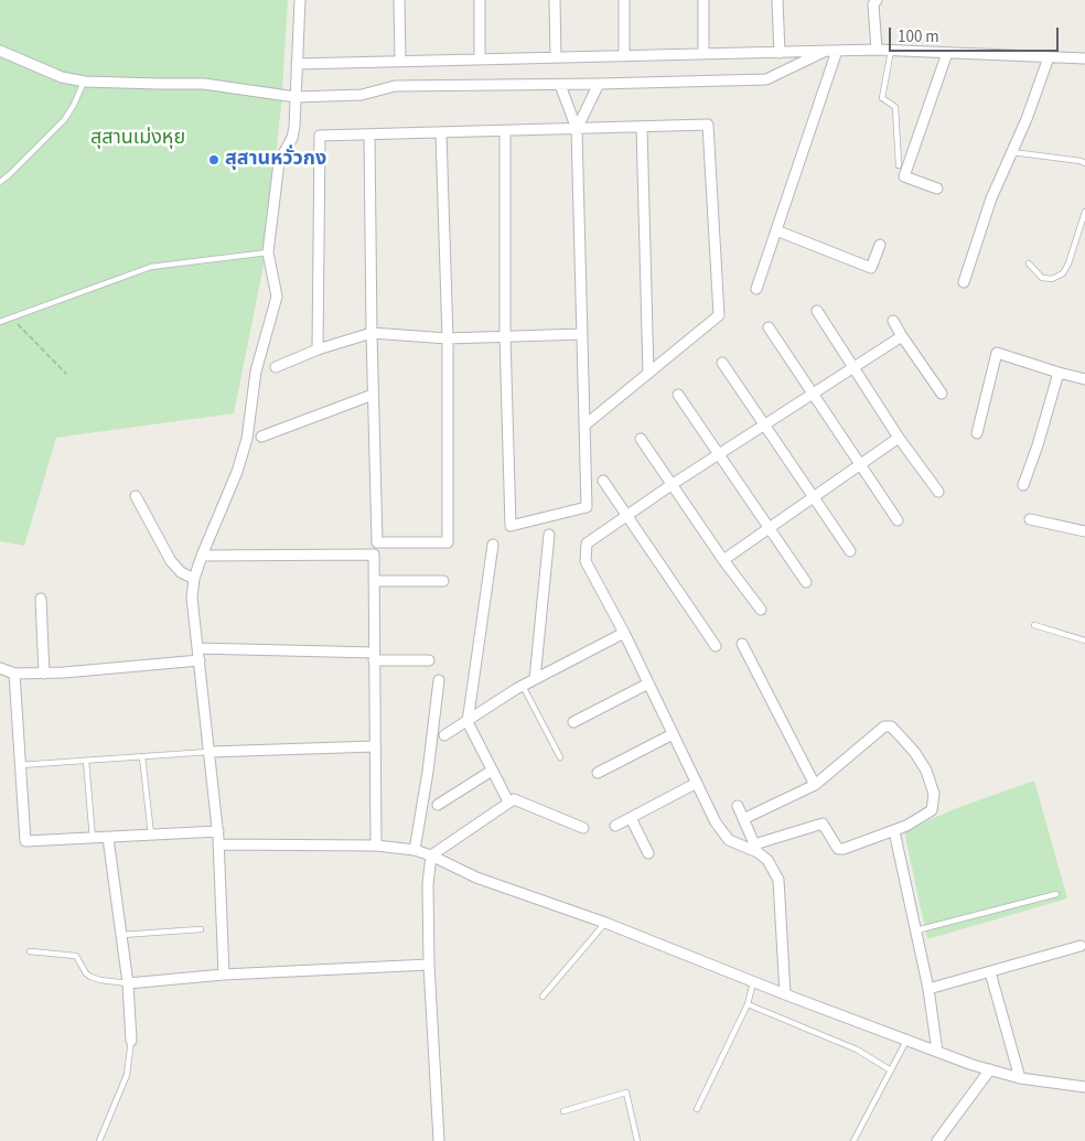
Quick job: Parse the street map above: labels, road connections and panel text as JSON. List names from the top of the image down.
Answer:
{
  "parks": ["สุสานเม่งหุย"],
  "places": ["สุสานหวั่วกง"],
  "scale_bar": "100 m"
}
